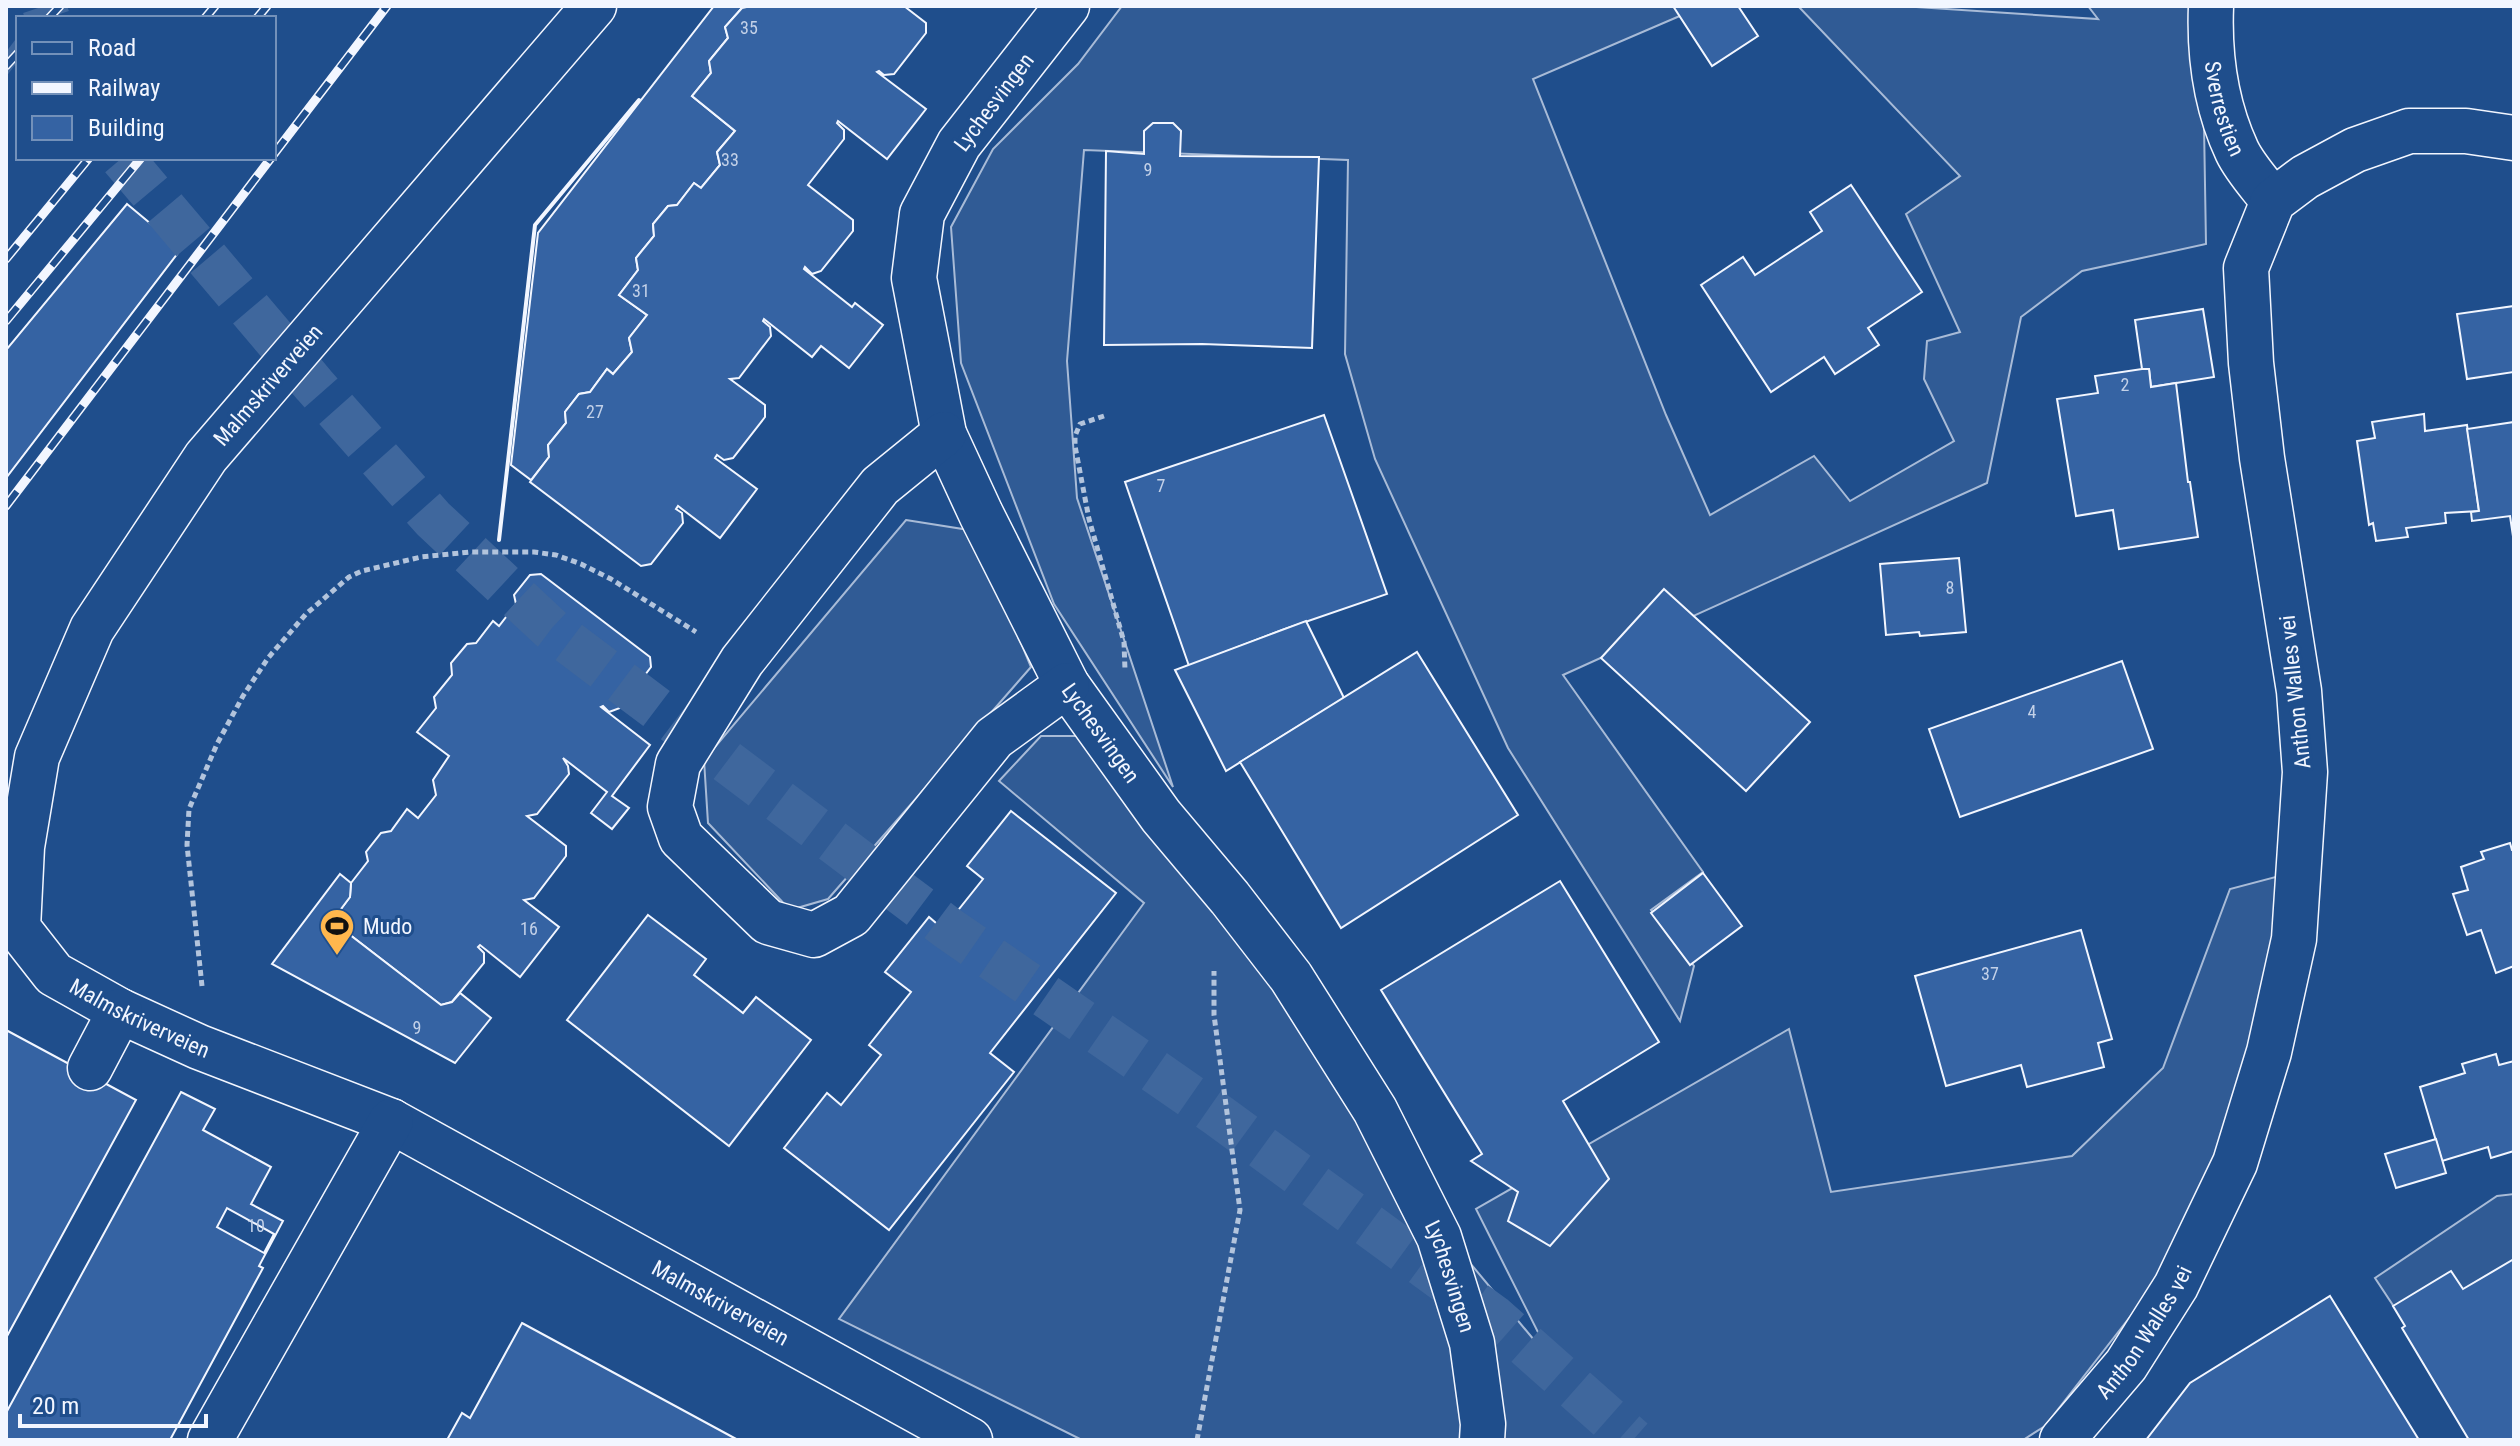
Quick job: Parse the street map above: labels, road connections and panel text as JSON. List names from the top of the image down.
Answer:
{
  "streets": {
    "street": [
      "Lychesvingen",
      "Sverrestien",
      "Malmskriverveien",
      "Anthon Walles vei"
    ]
  },
  "crossings": [
    ["Sverrestien", "Anthon Walles vei"]
  ],
  "places": {
    "sports": ["Mudo"]
  },
  "house_numbers": [
    "35",
    "33",
    "9",
    "31",
    "2",
    "27",
    "7",
    "8",
    "4",
    "16",
    "37",
    "9",
    "10"
  ],
  "legend": ["Road", "Railway", "Building"],
  "scale_bar": "20 m"
}
